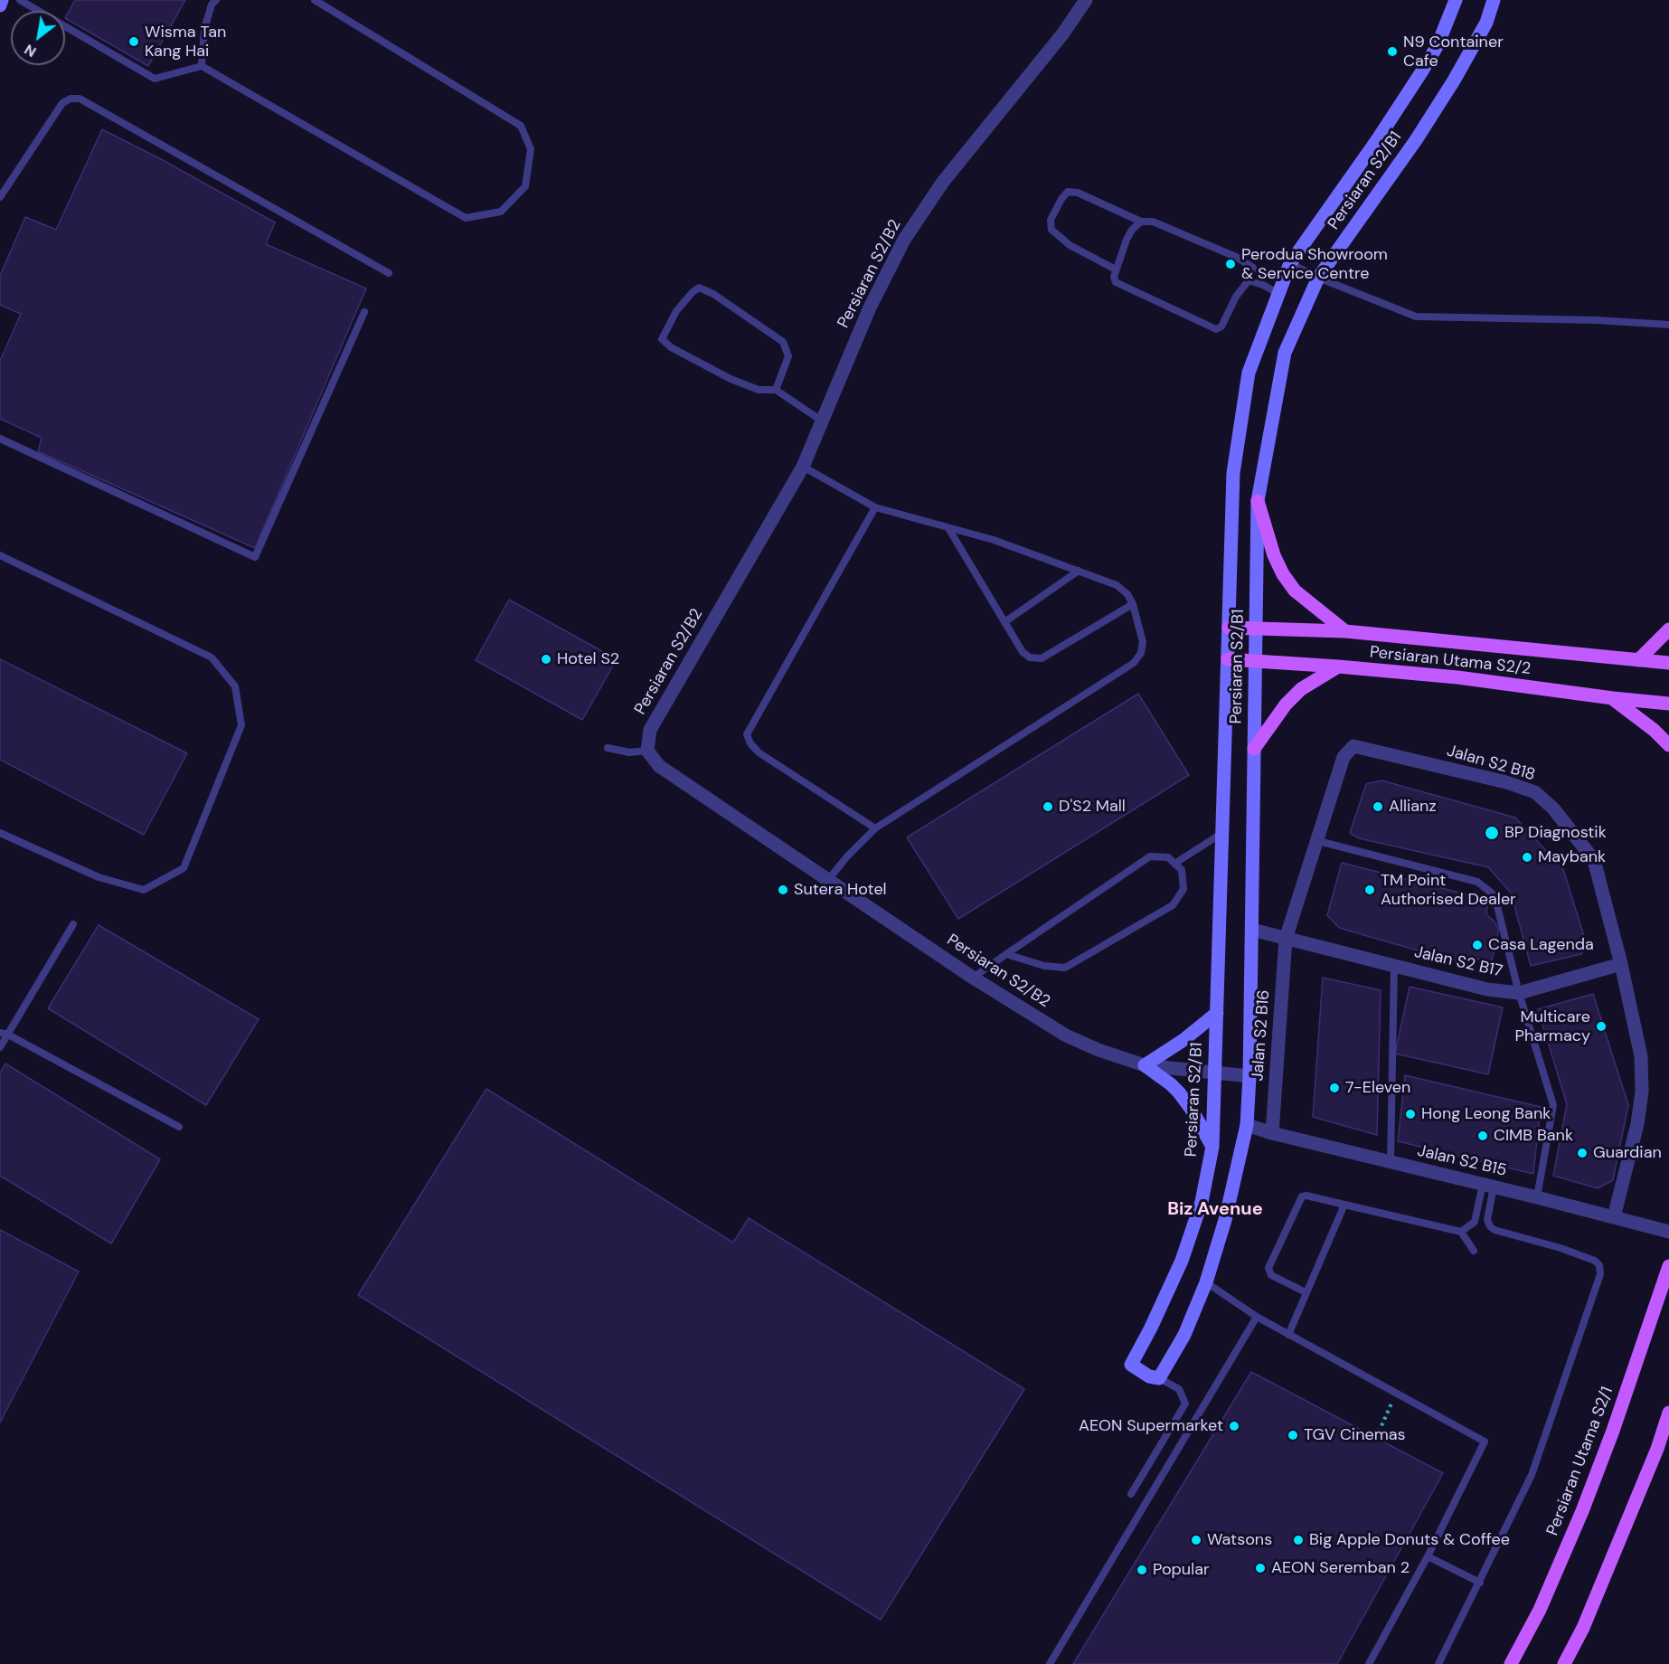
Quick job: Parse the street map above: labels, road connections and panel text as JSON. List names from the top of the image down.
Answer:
{
  "streets": {
    "main road": ["Persiaran Utama S2/2", "Persiaran Utama S2/1"],
    "street": [
      "Persiaran S2/B1",
      "Persiaran S2/B2",
      "Jalan S2 B18",
      "Jalan S2 B17",
      "Jalan S2 B16",
      "Jalan S2 B15"
    ]
  },
  "crossings": [
    ["Persiaran S2/B1", "Persiaran S2/B2"],
    ["Persiaran S2/B1", "Persiaran Utama S2/2"],
    ["Persiaran S2/B1", "Jalan S2 B17"],
    ["Persiaran S2/B1", "Jalan S2 B15"],
    ["Jalan S2 B18", "Jalan S2 B17"],
    ["Jalan S2 B18", "Jalan S2 B16"],
    ["Jalan S2 B18", "Jalan S2 B15"],
    ["Jalan S2 B17", "Jalan S2 B16"],
    ["Jalan S2 B16", "Jalan S2 B15"]
  ],
  "districts": ["Biz Avenue"],
  "places": [
    "Wisma Tan Kang Hai",
    "N9 Container Cafe",
    "Perodua Showroom & Service Centre",
    "Hotel S2",
    "D'S2 Mall",
    "Allianz",
    "BP Diagnostik",
    "Maybank",
    "Sutera Hotel",
    "TM Point Authorised Dealer",
    "Casa Lagenda",
    "Multicare Pharmacy",
    "7-Eleven",
    "Hong Leong Bank",
    "CIMB Bank",
    "Guardian",
    "AEON Supermarket",
    "TGV Cinemas",
    "Watsons",
    "Big Apple Donuts & Coffee",
    "AEON Seremban 2",
    "Popular"
  ],
  "north": "bottom left"
}
